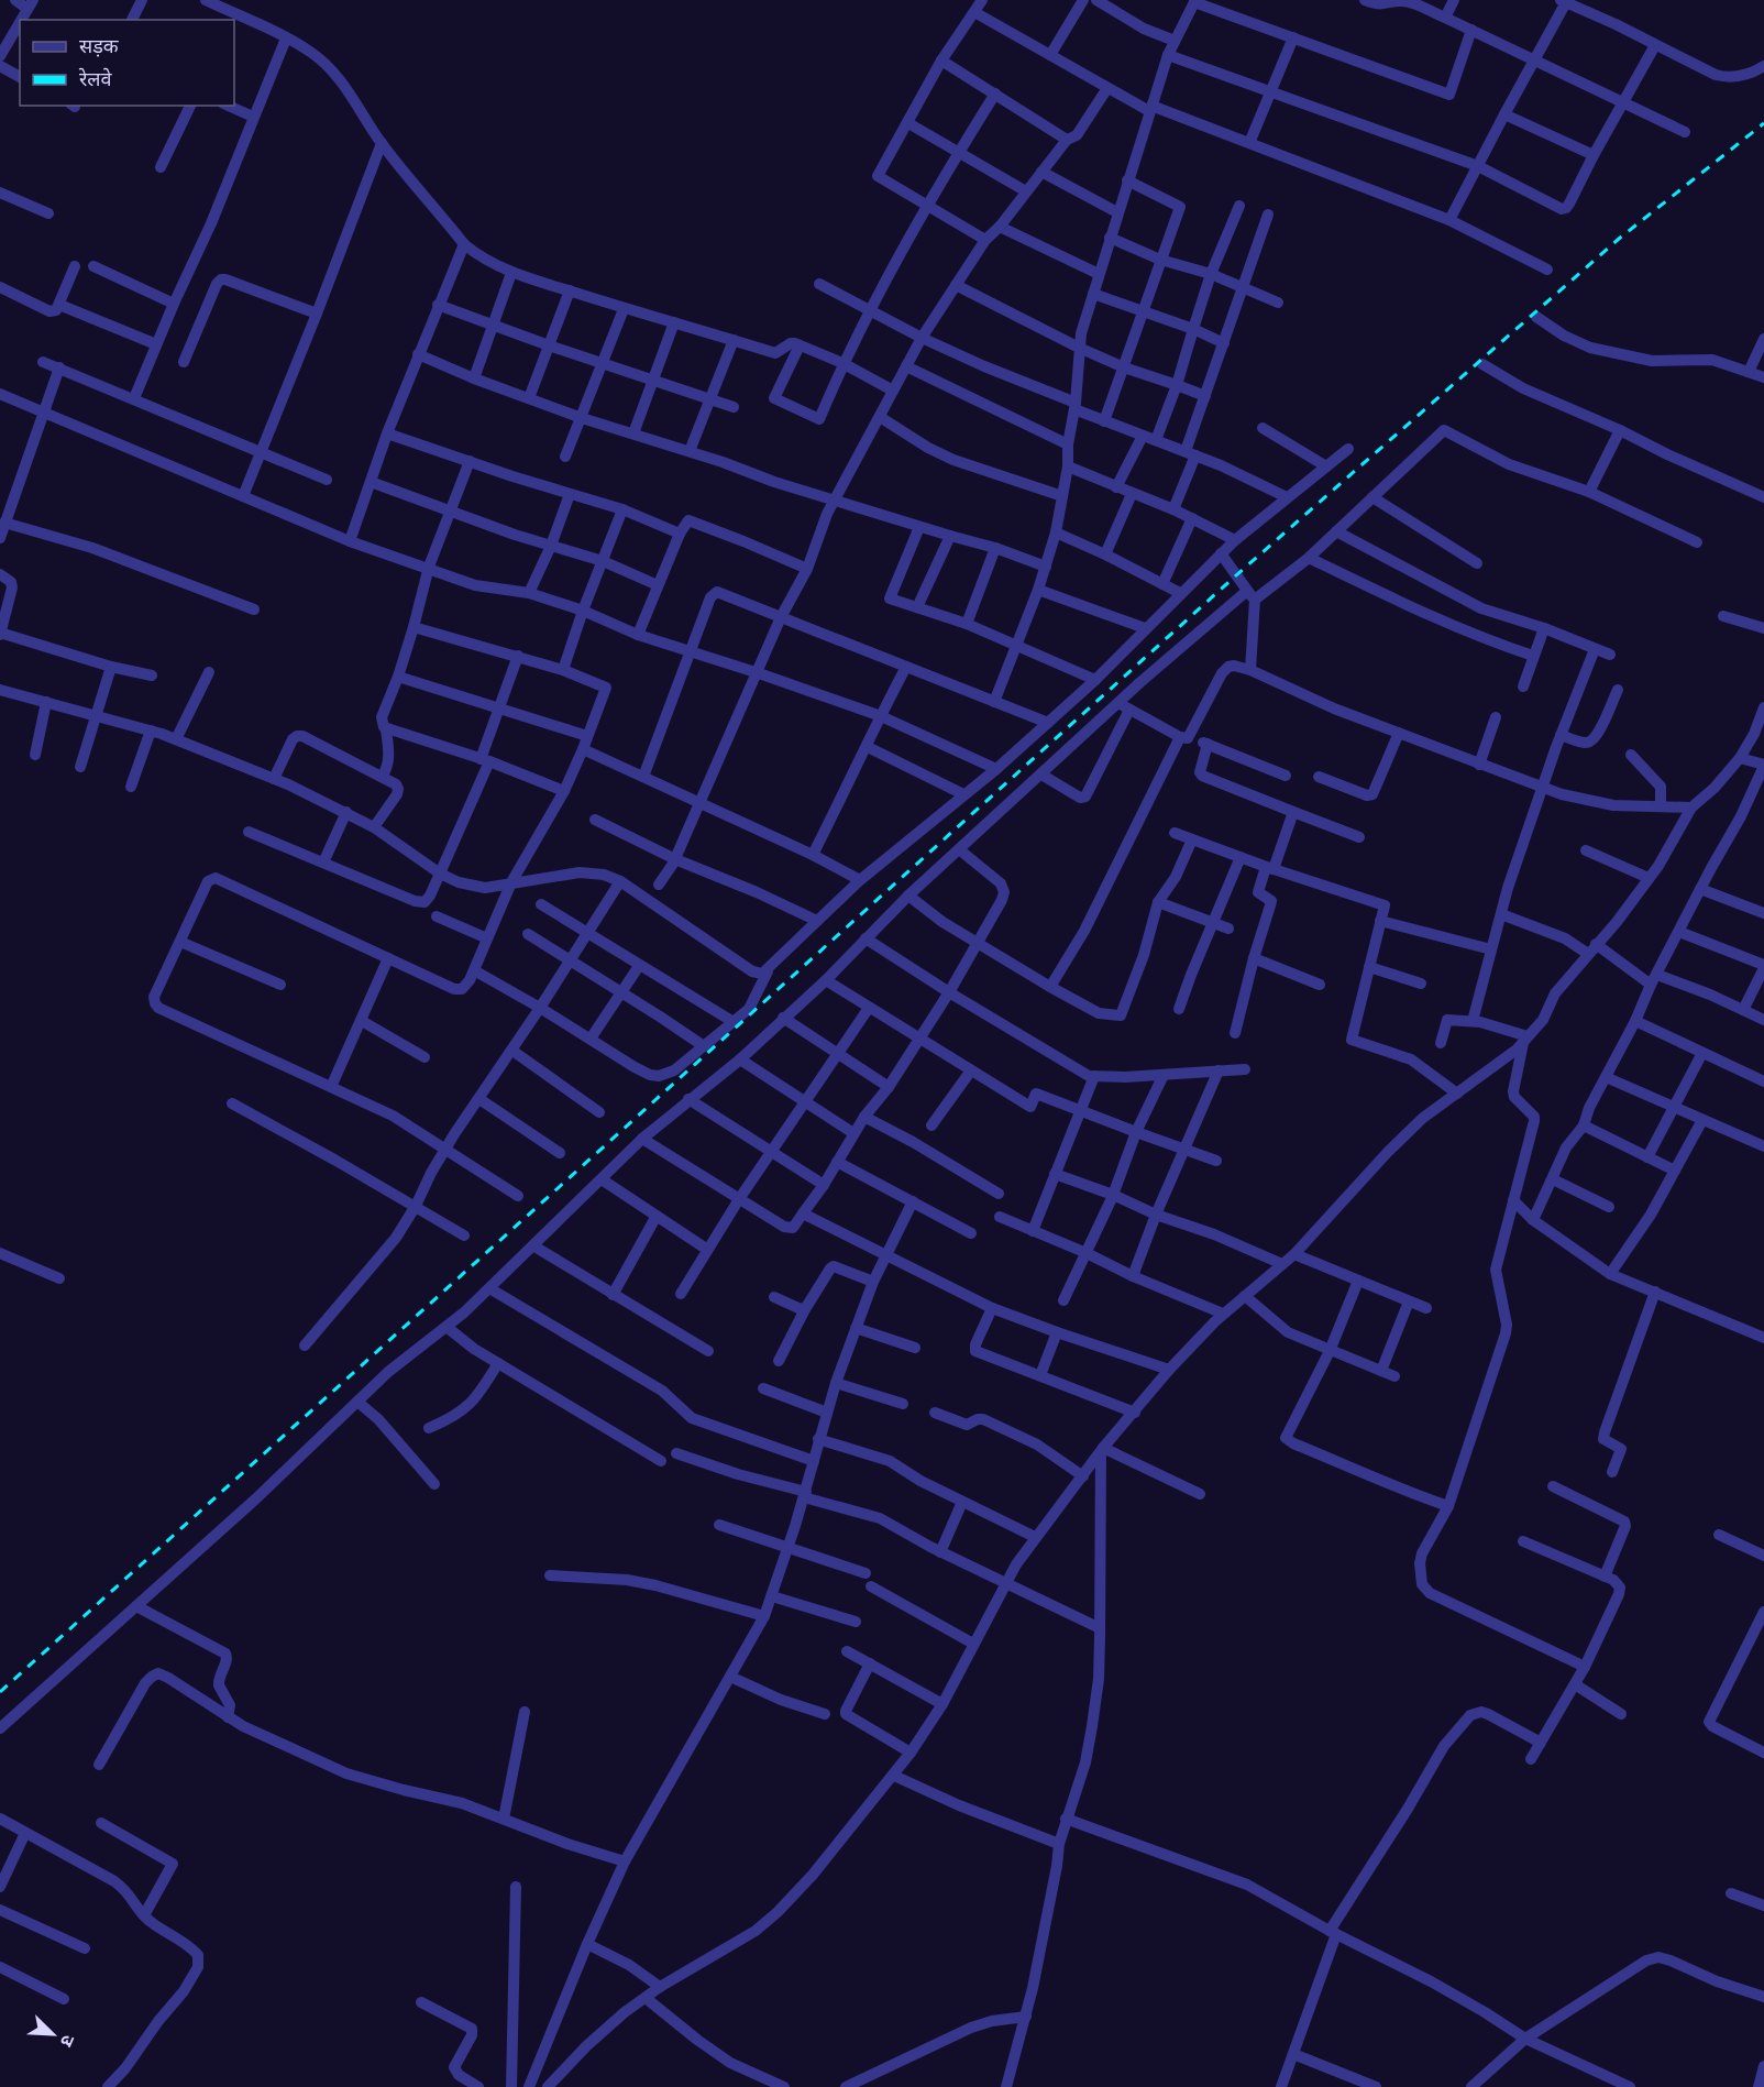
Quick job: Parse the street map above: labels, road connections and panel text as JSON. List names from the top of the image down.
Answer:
{
  "legend": ["सड़क", "रेलवे"],
  "north": "bottom right"
}
